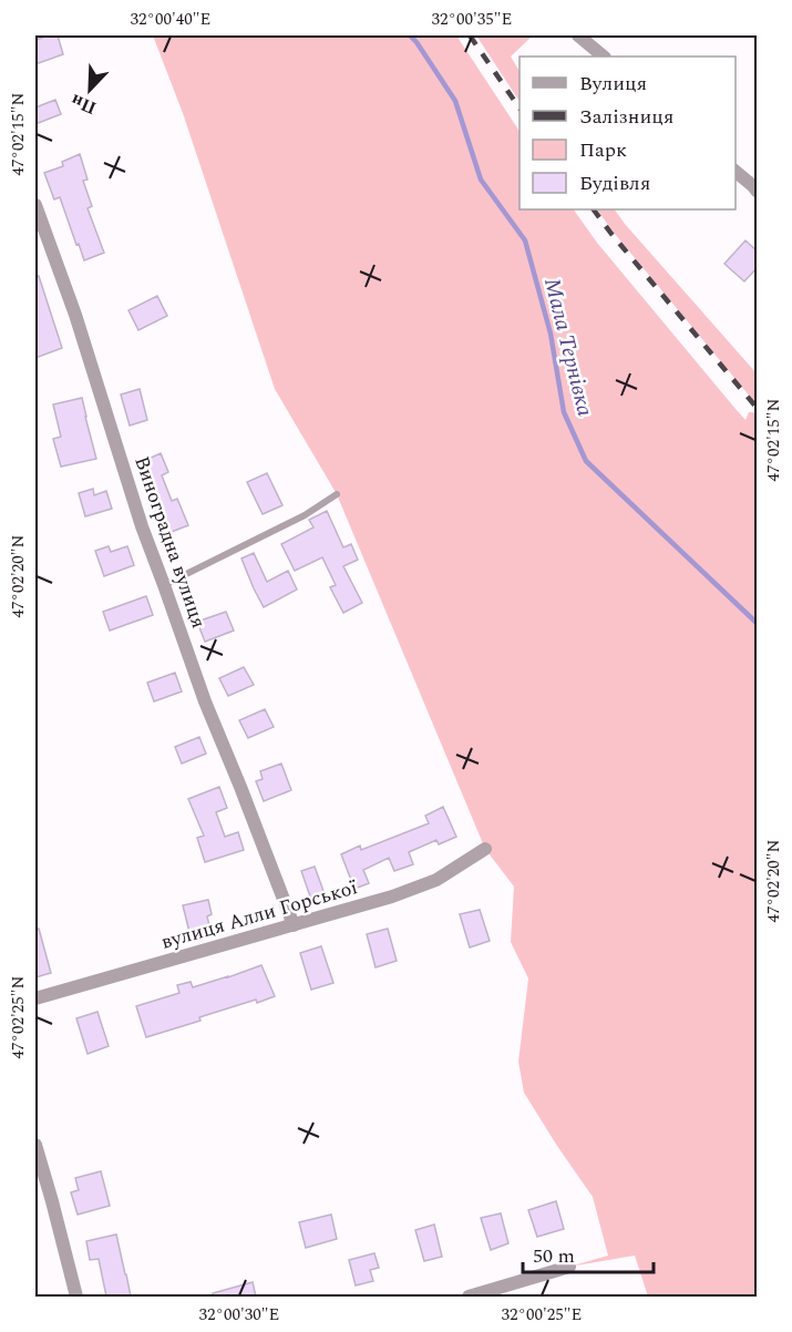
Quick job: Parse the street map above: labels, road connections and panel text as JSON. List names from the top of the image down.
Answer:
{
  "streets": {
    "street": ["Виноградна вулиця", "вулиця Алли Горської"]
  },
  "crossings": [
    ["Виноградна вулиця", "вулиця Алли Горської"]
  ],
  "water": ["Мала Тернівка"],
  "legend": [
    "Вулиця",
    "Залізниця",
    "Парк",
    "Будівля"
  ],
  "scale_bar": "50 m",
  "north": "bottom left",
  "coordinates": [
    "32°00'40\"E",
    "32°00'35\"E",
    "47°02'15\"N",
    "47°02'20\"N",
    "47°02'25\"N",
    "32°00'30\"E",
    "32°00'25\"E"
  ]
}
